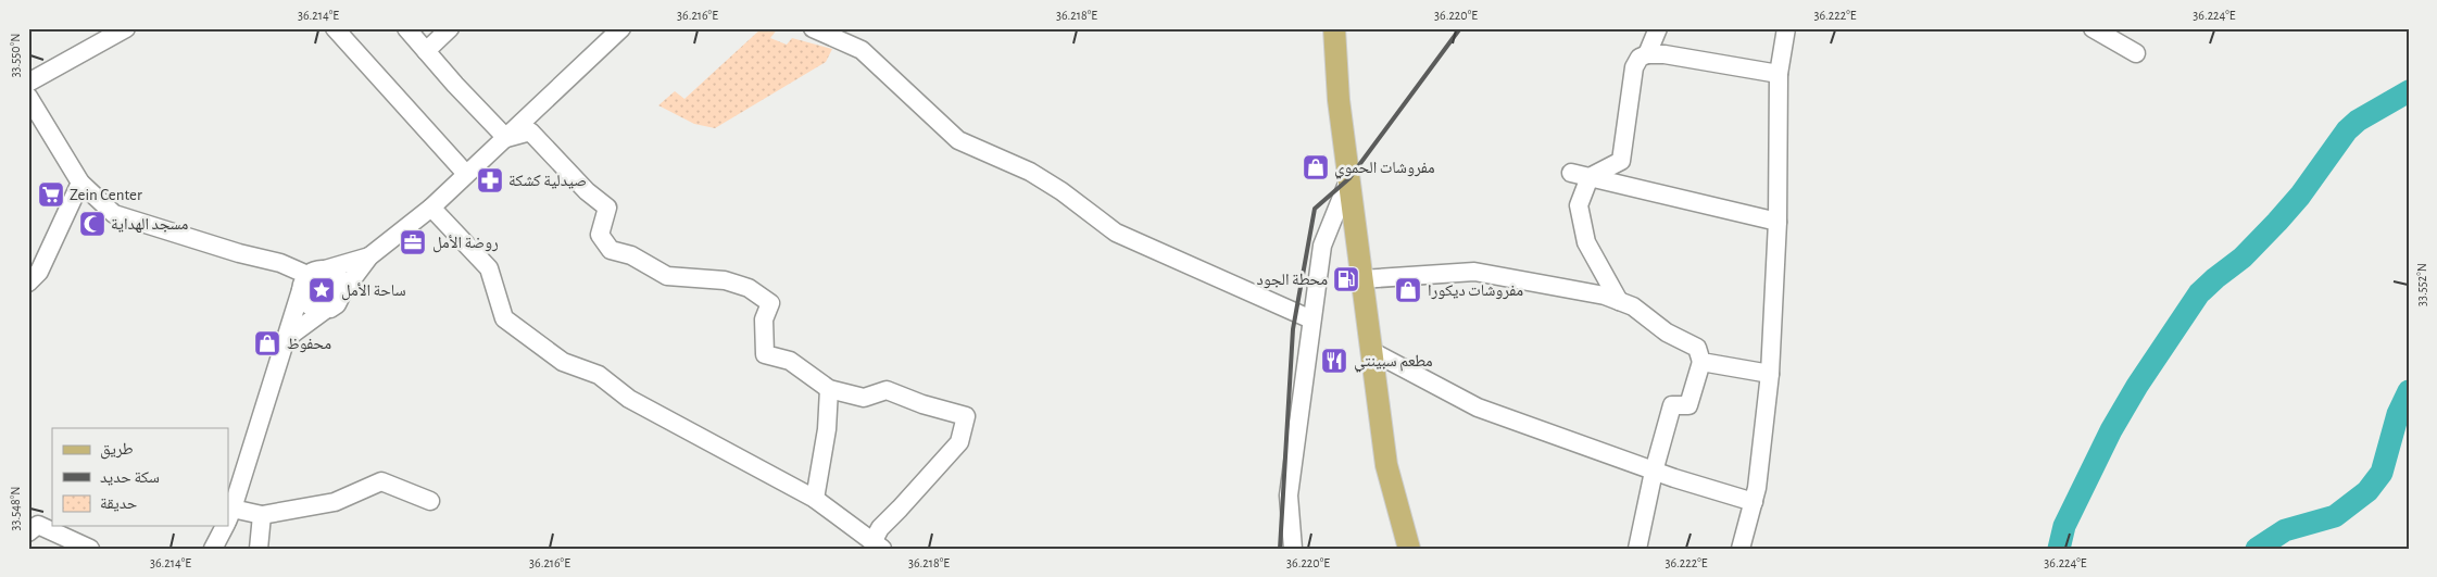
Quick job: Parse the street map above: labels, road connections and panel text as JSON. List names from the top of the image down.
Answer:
{
  "places": {
    "shop": ["مفروشات الحموي", "مفروشات ديكورا", "محفوظ"],
    "pharmacy": ["صيدلية كشكة"],
    "supermarket": ["Zein Center"],
    "mosque": ["مسجد الهداية"],
    "office": ["روضة الأمل"],
    "fuel station": ["محطة الجود"],
    "place": ["ساحة الأمل"],
    "restaurant": ["مطعم سبينتي"]
  },
  "legend": ["طريق", "سكة حديد", "حديقة"],
  "coordinates": [
    "36.214°E",
    "36.216°E",
    "36.218°E",
    "36.220°E",
    "36.222°E",
    "36.224°E",
    "33.550°N",
    "33.552°N",
    "33.548°N"
  ]
}
